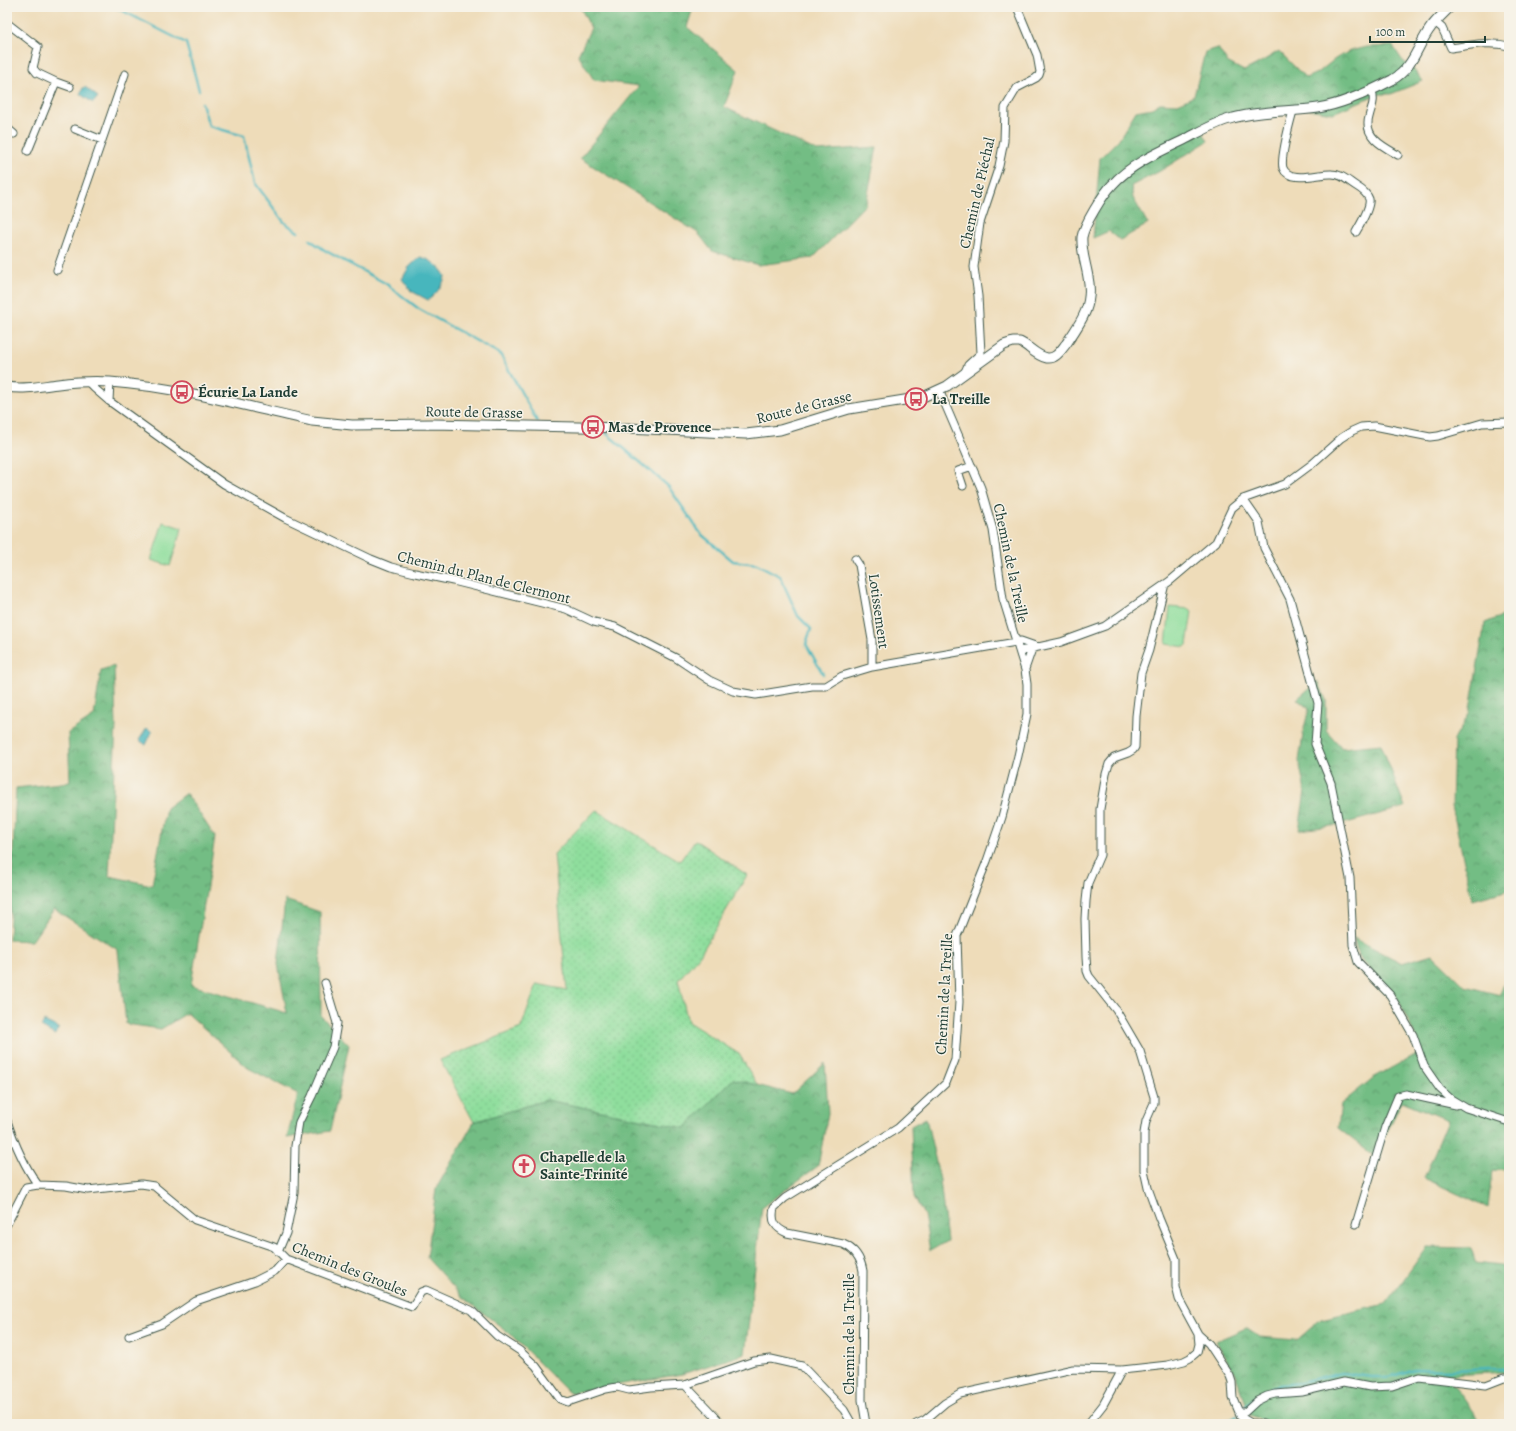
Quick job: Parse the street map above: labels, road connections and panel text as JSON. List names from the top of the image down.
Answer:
{
  "streets": {
    "street": [
      "Chemin de Piéchal",
      "Route de Grasse",
      "Chemin de la Treille",
      "Chemin du Plan de Clermont",
      "Lotissement",
      "Chemin des Groules"
    ]
  },
  "crossings": [
    ["Chemin de Piéchal", "Route de Grasse"],
    ["Route de Grasse", "Chemin de la Treille"],
    ["Route de Grasse", "Chemin du Plan de Clermont"],
    ["Chemin de la Treille", "Chemin du Plan de Clermont"],
    ["Chemin du Plan de Clermont", "Lotissement"]
  ],
  "places": {
    "bus stop": ["Écurie La Lande", "La Treille", "Mas de Provence"],
    "church": ["Chapelle de la Sainte-Trinité"]
  },
  "scale_bar": "100 m"
}
